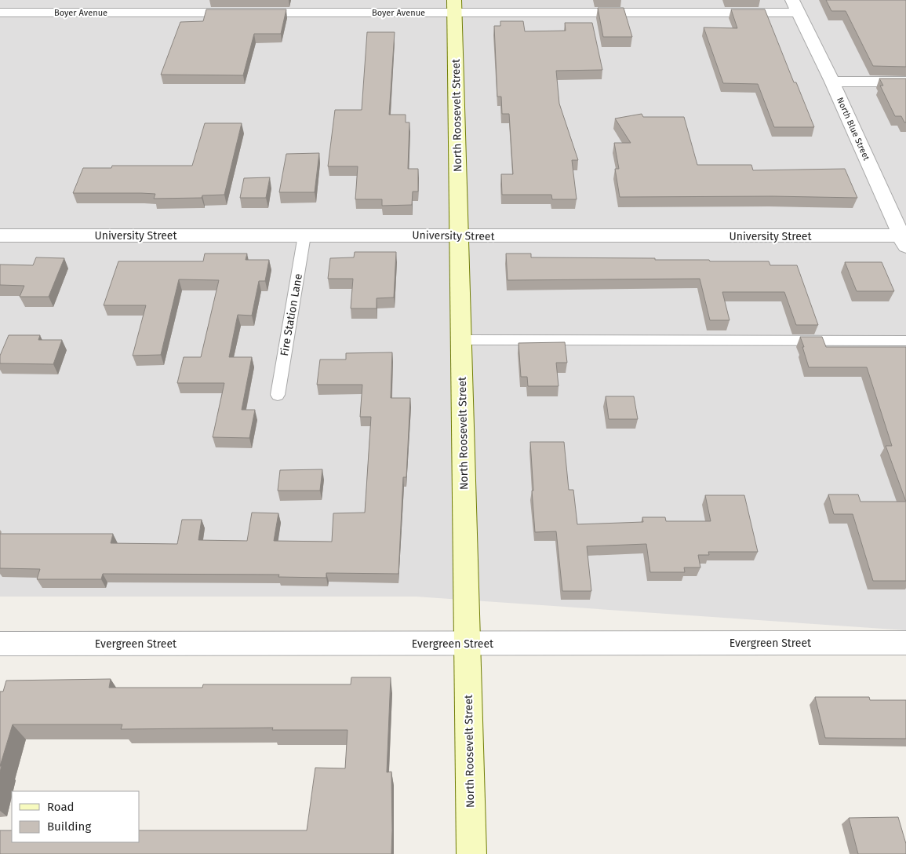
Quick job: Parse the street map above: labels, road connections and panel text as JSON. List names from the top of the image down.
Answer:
{
  "streets": {
    "main road": ["North Roosevelt Street"],
    "street": [
      "Boyer Avenue",
      "North Blue Street",
      "University Street",
      "Evergreen Street"
    ],
    "lane": ["Fire Station Lane"]
  },
  "crossings": [
    ["Boyer Avenue", "North Roosevelt Street"],
    ["Boyer Avenue", "North Blue Street"],
    ["North Roosevelt Street", "University Street"],
    ["North Roosevelt Street", "Evergreen Street"],
    ["North Blue Street", "University Street"],
    ["University Street", "Fire Station Lane"]
  ],
  "legend": ["Road", "Building"]
}
